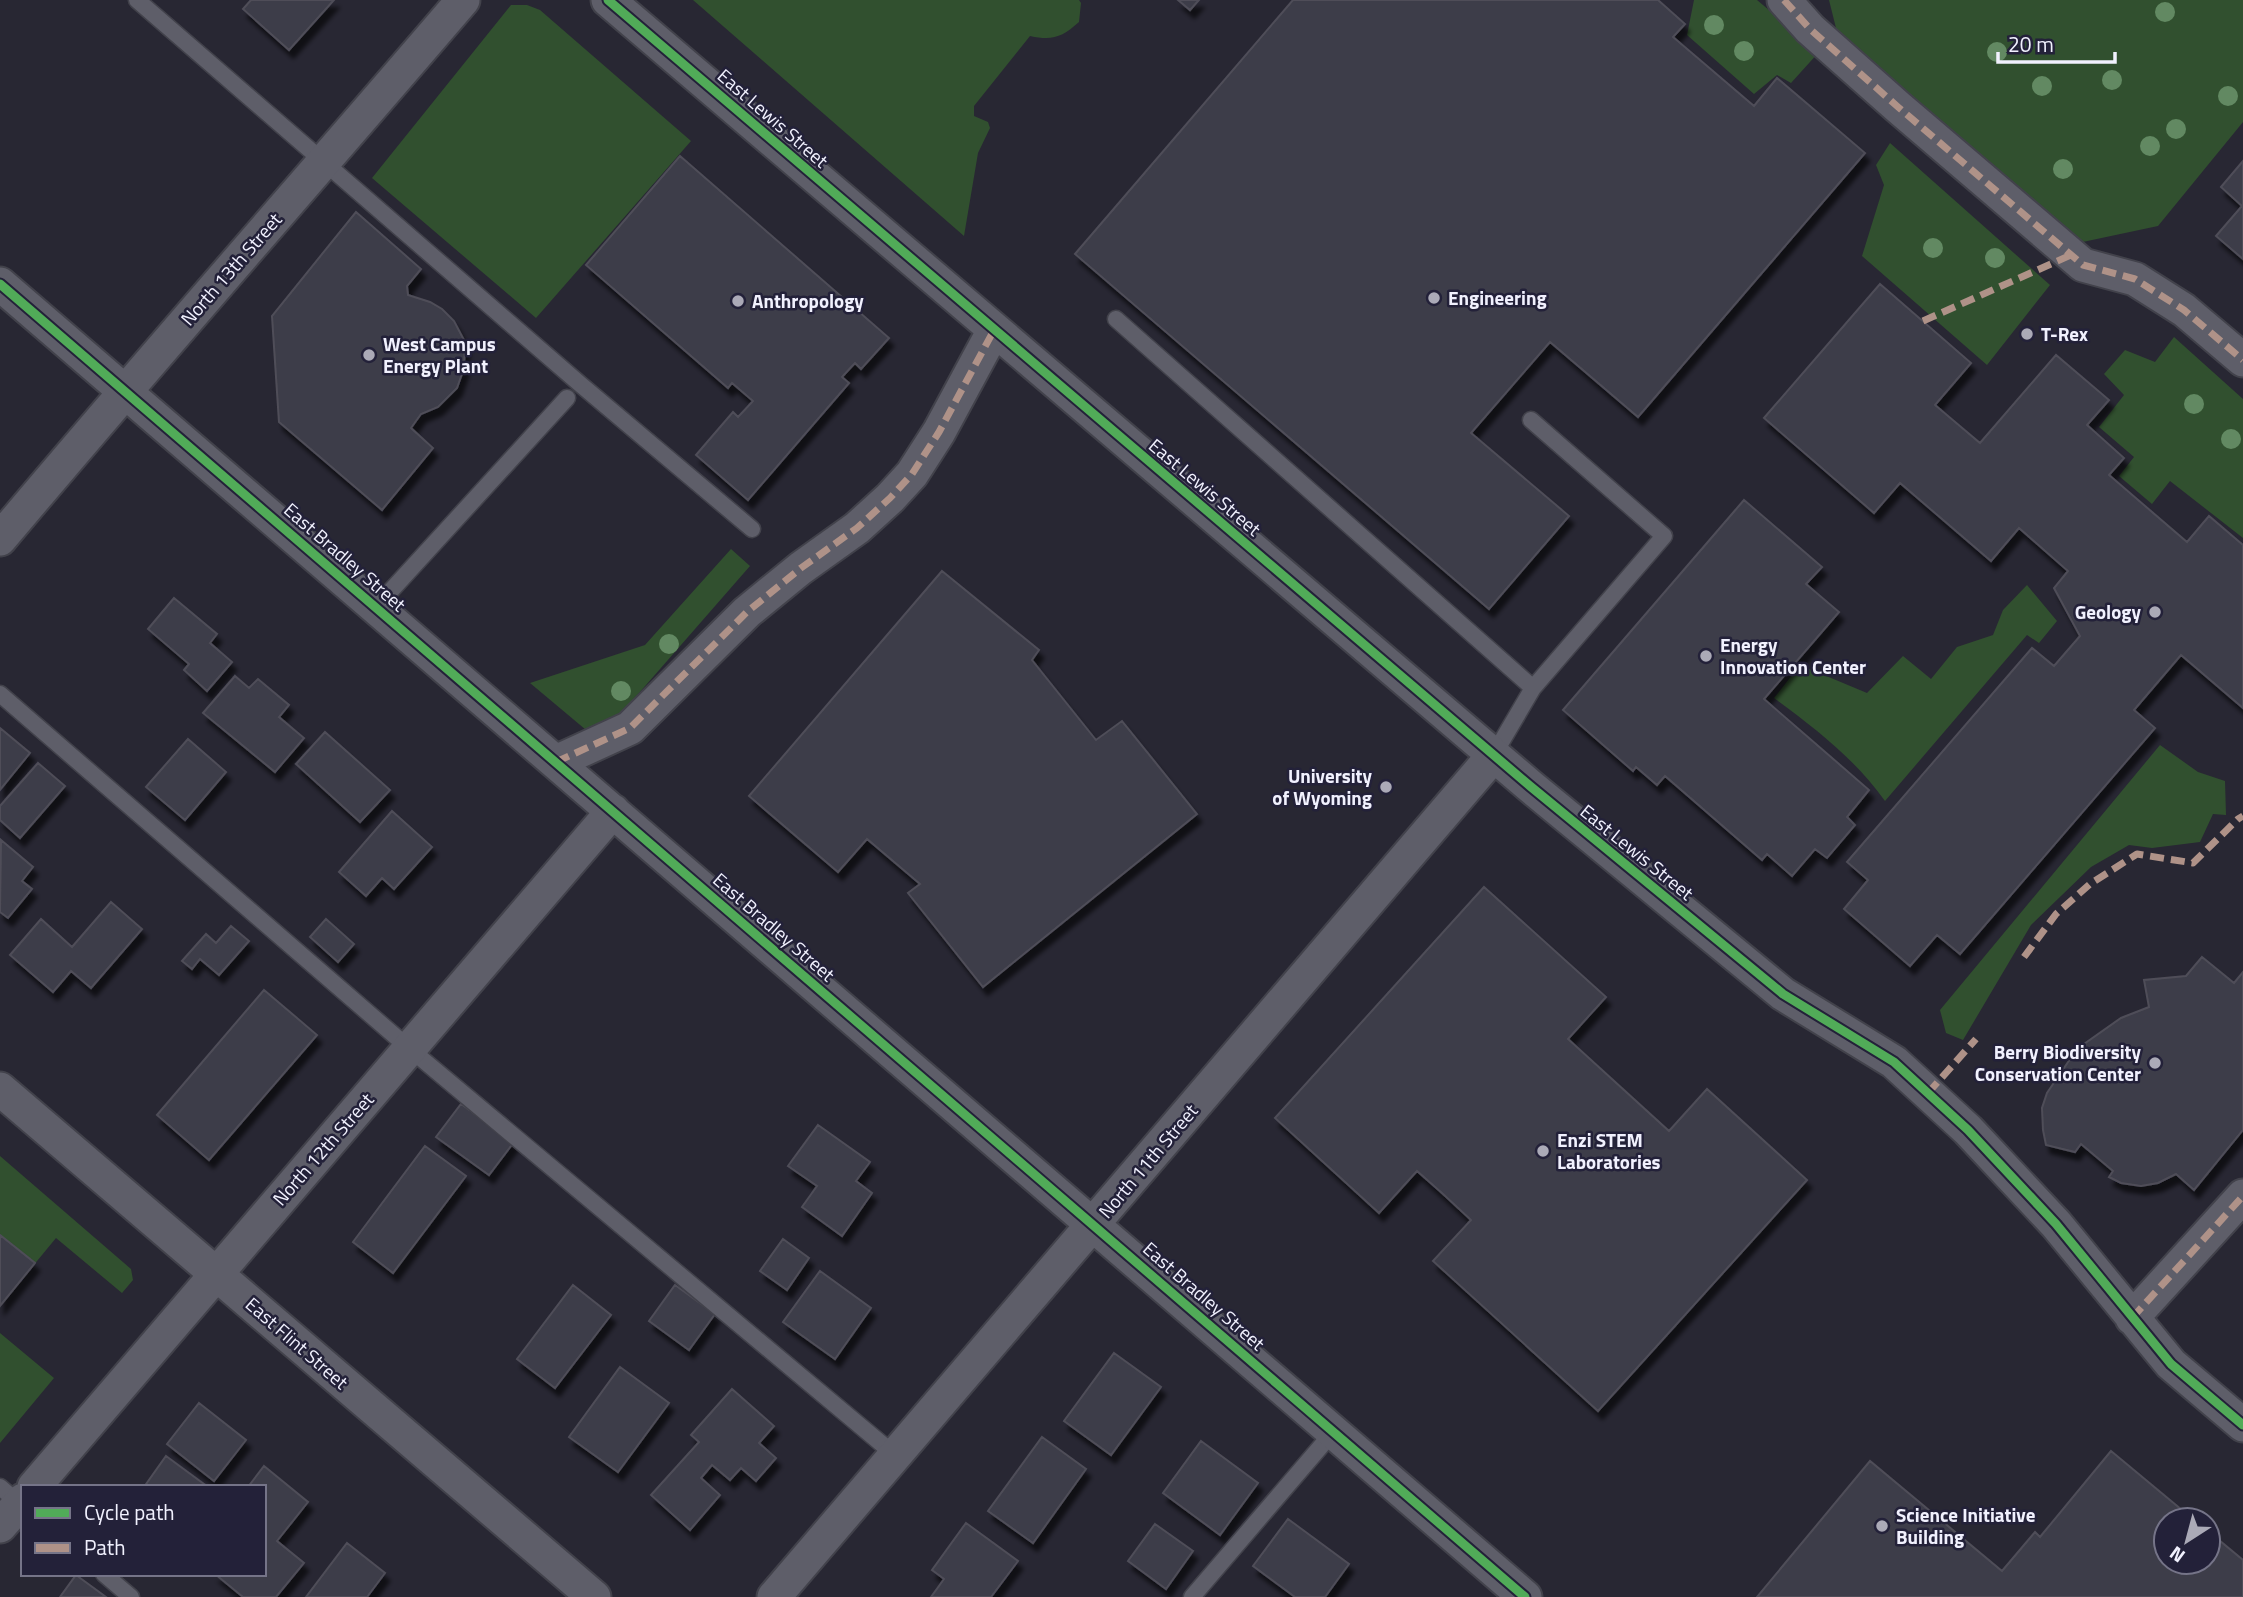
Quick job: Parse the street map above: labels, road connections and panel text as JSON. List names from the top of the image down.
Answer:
{
  "streets": {
    "street": [
      "East Lewis Street",
      "North 13th Street",
      "East Bradley Street",
      "North 12th Street",
      "North 11th Street",
      "East Flint Street"
    ]
  },
  "crossings": [
    ["East Lewis Street", "North 11th Street"],
    ["North 13th Street", "East Bradley Street"],
    ["East Bradley Street", "North 12th Street"],
    ["East Bradley Street", "North 11th Street"],
    ["North 12th Street", "East Flint Street"]
  ],
  "places": [
    "Engineering",
    "Anthropology",
    "T-Rex",
    "West Campus Energy Plant",
    "Geology",
    "Energy Innovation Center",
    "University of Wyoming",
    "Berry Biodiversity Conservation Center",
    "Enzi STEM Laboratories",
    "Science Initiative Building"
  ],
  "legend": ["Cycle path", "Path"],
  "scale_bar": "20 m",
  "north": "bottom left"
}
